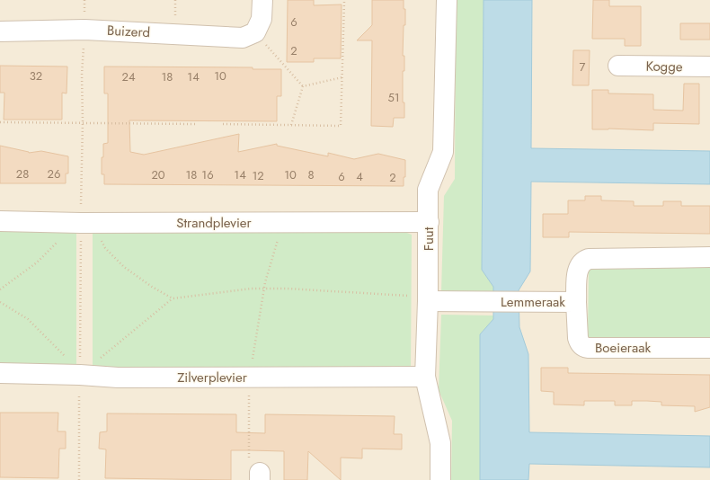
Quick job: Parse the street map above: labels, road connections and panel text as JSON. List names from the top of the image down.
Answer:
{
  "streets": {
    "street": [
      "Buizerd",
      "Kogge",
      "Strandplevier",
      "Fuut",
      "Lemmeraak",
      "Boeieraak",
      "Zilverplevier"
    ]
  },
  "crossings": [
    ["Strandplevier", "Fuut"],
    ["Fuut", "Lemmeraak"],
    ["Fuut", "Zilverplevier"],
    ["Lemmeraak", "Boeieraak"]
  ],
  "house_numbers": [
    "6",
    "2",
    "7",
    "32",
    "10",
    "24",
    "18",
    "14",
    "51",
    "28",
    "26",
    "20",
    "18",
    "16",
    "14",
    "10",
    "8",
    "12",
    "6",
    "4",
    "2"
  ]
}
